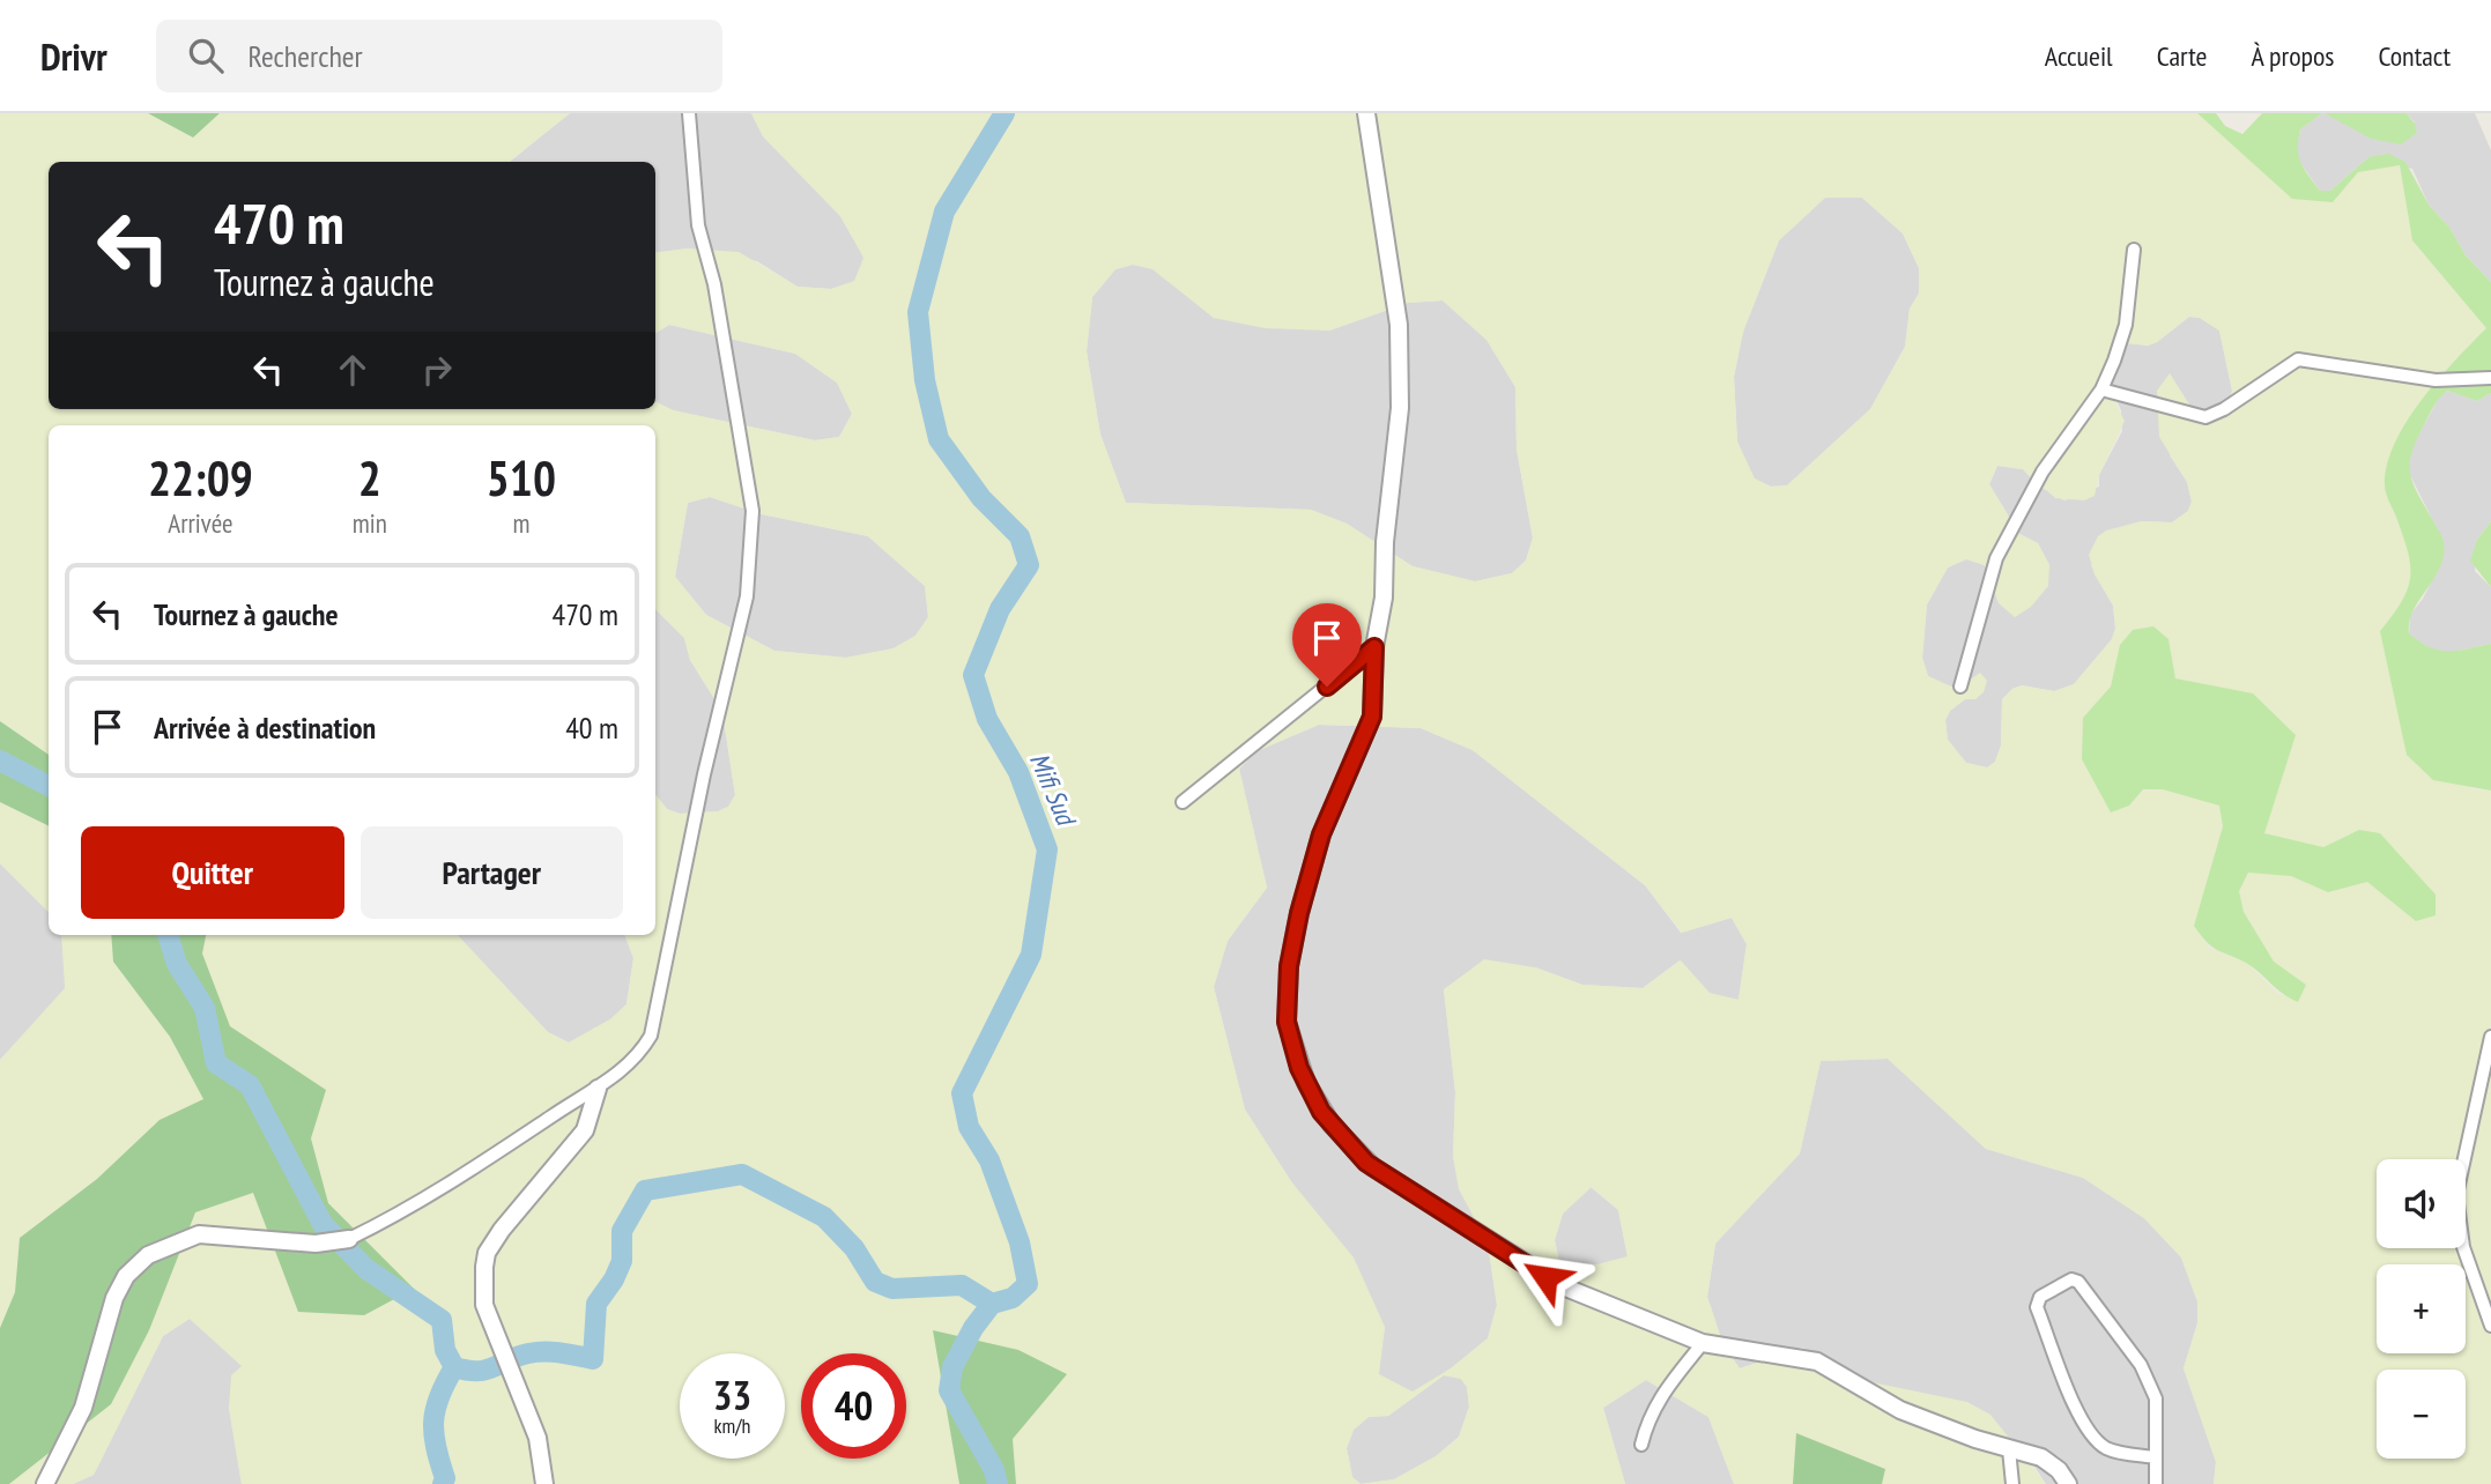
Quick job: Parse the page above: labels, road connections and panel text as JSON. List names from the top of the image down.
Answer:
{
  "water": ["Mifi Sud"],
  "page": {
    "header": "Drivr",
    "search": "Rechercher",
    "nav": [
      "Accueil",
      "Carte",
      "À propos",
      "Contact"
    ],
    "turn": ["470 m", "Tournez à gauche"],
    "eta": [
      "22:09",
      "Arrivée",
      "2",
      "min",
      "510",
      "m"
    ],
    "list": [
      {
        "name": "Tournez à gauche",
        "value": "470 m"
      },
      {
        "name": "Arrivée à destination",
        "value": "40 m"
      }
    ],
    "buttons": ["Quitter", "Partager"],
    "map_buttons": ["+", "−"],
    "speed": "33 km/h",
    "limit": "40"
  }
}
